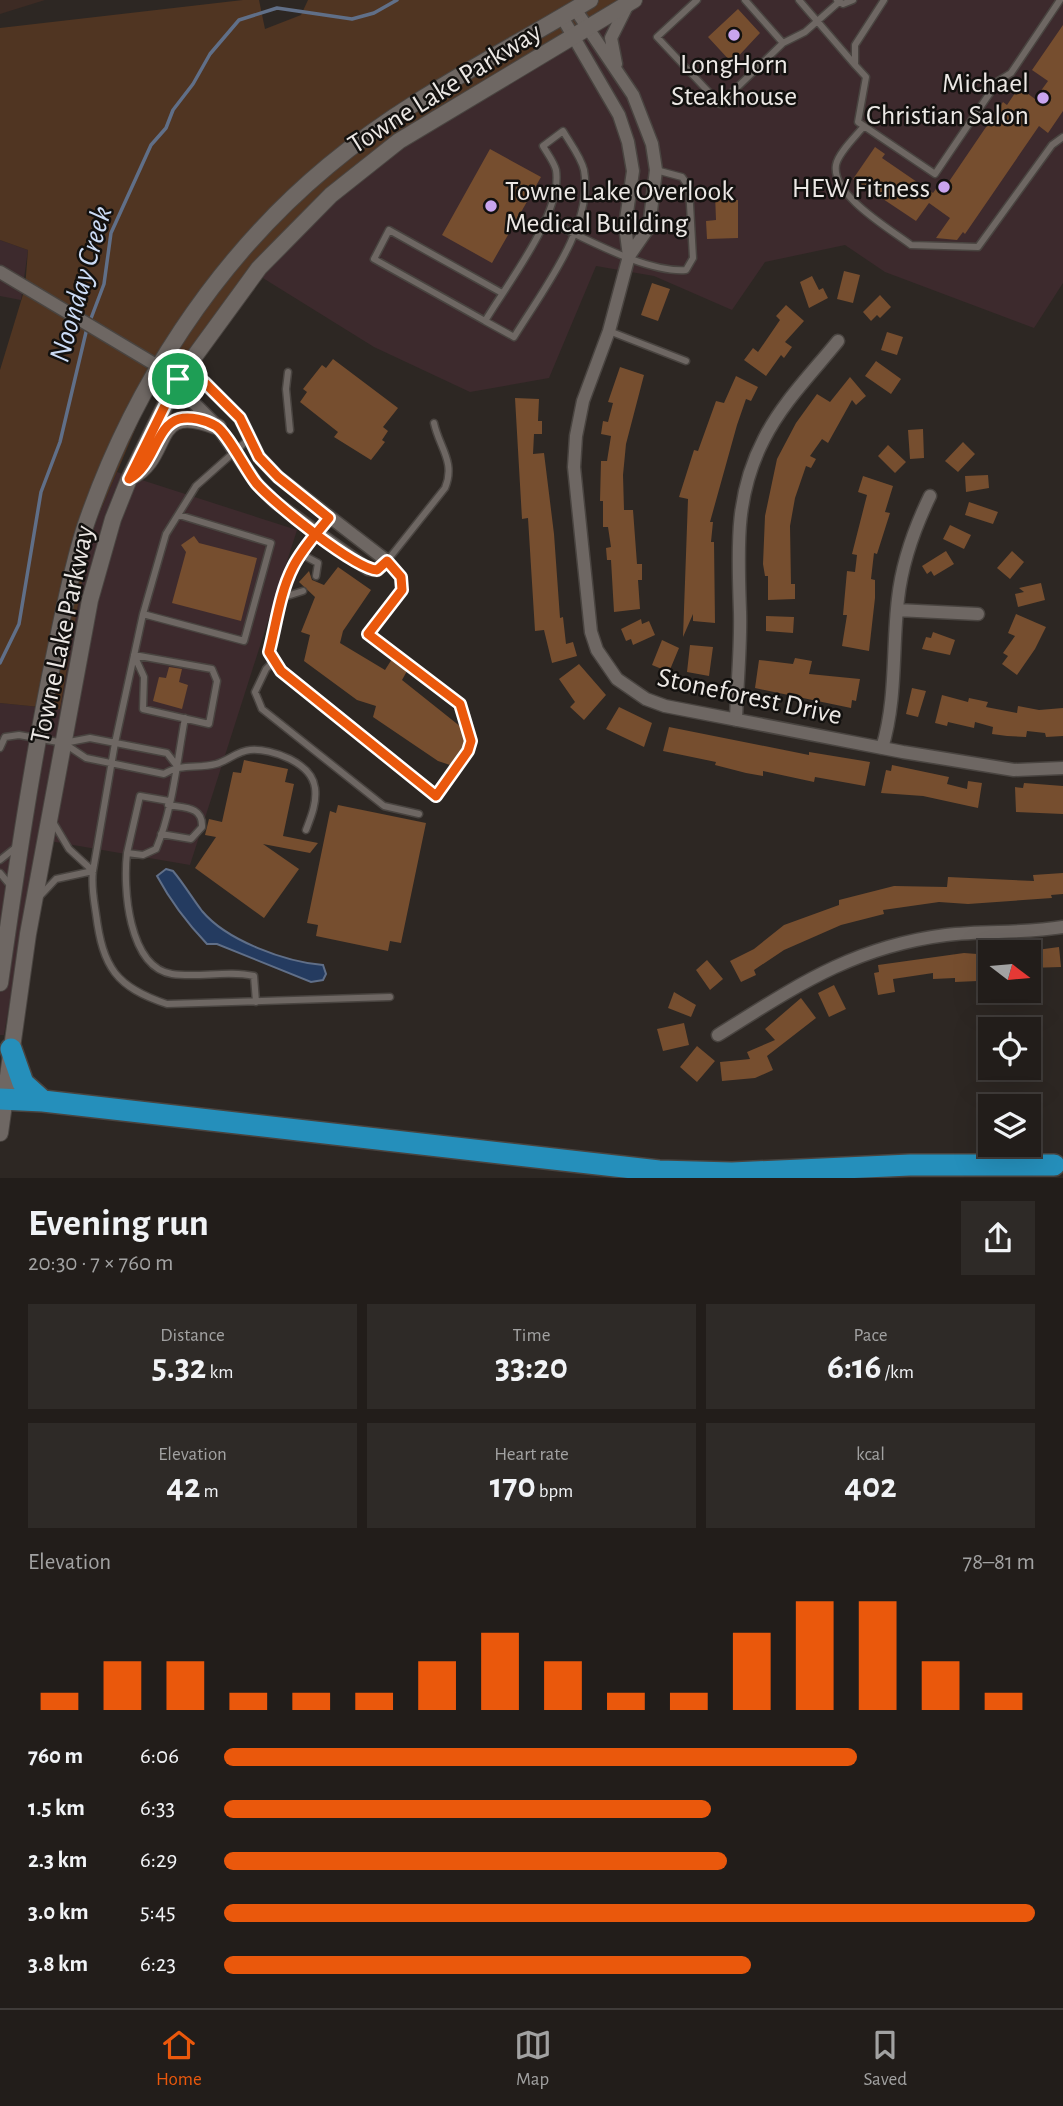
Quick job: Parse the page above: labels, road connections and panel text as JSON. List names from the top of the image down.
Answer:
{
  "streets": {
    "main road": ["Towne Lake Parkway"],
    "street": ["Stoneforest Drive"]
  },
  "crossings": [
    ["Towne Lake Parkway", "Stoneforest Drive"]
  ],
  "water": ["Noonday Creek"],
  "places": [
    "LongHorn Steakhouse",
    "Michael Christian Salon",
    "HEW Fitness",
    "Towne Lake Overlook Medical Building"
  ],
  "north": "right",
  "page": {
    "heading": ["Evening run", "20:30 · 7 × 760 m"],
    "stats": [
      ["Distance", "5.32 km"],
      ["Time", "33:20"],
      ["Pace", "6:16 /km"],
      ["Elevation", "42 m"],
      ["Heart rate", "170 bpm"],
      ["kcal", "402"]
    ],
    "chart": ["Elevation", "78–81 m"],
    "list": [
      {
        "name": "760 m",
        "note": "6:06"
      },
      {
        "name": "1.5 km",
        "note": "6:33"
      },
      {
        "name": "2.3 km",
        "note": "6:29"
      },
      {
        "name": "3.0 km",
        "note": "5:45"
      },
      {
        "name": "3.8 km",
        "note": "6:23"
      }
    ],
    "tabs": ["Home", "Map", "Saved"]
  }
}
